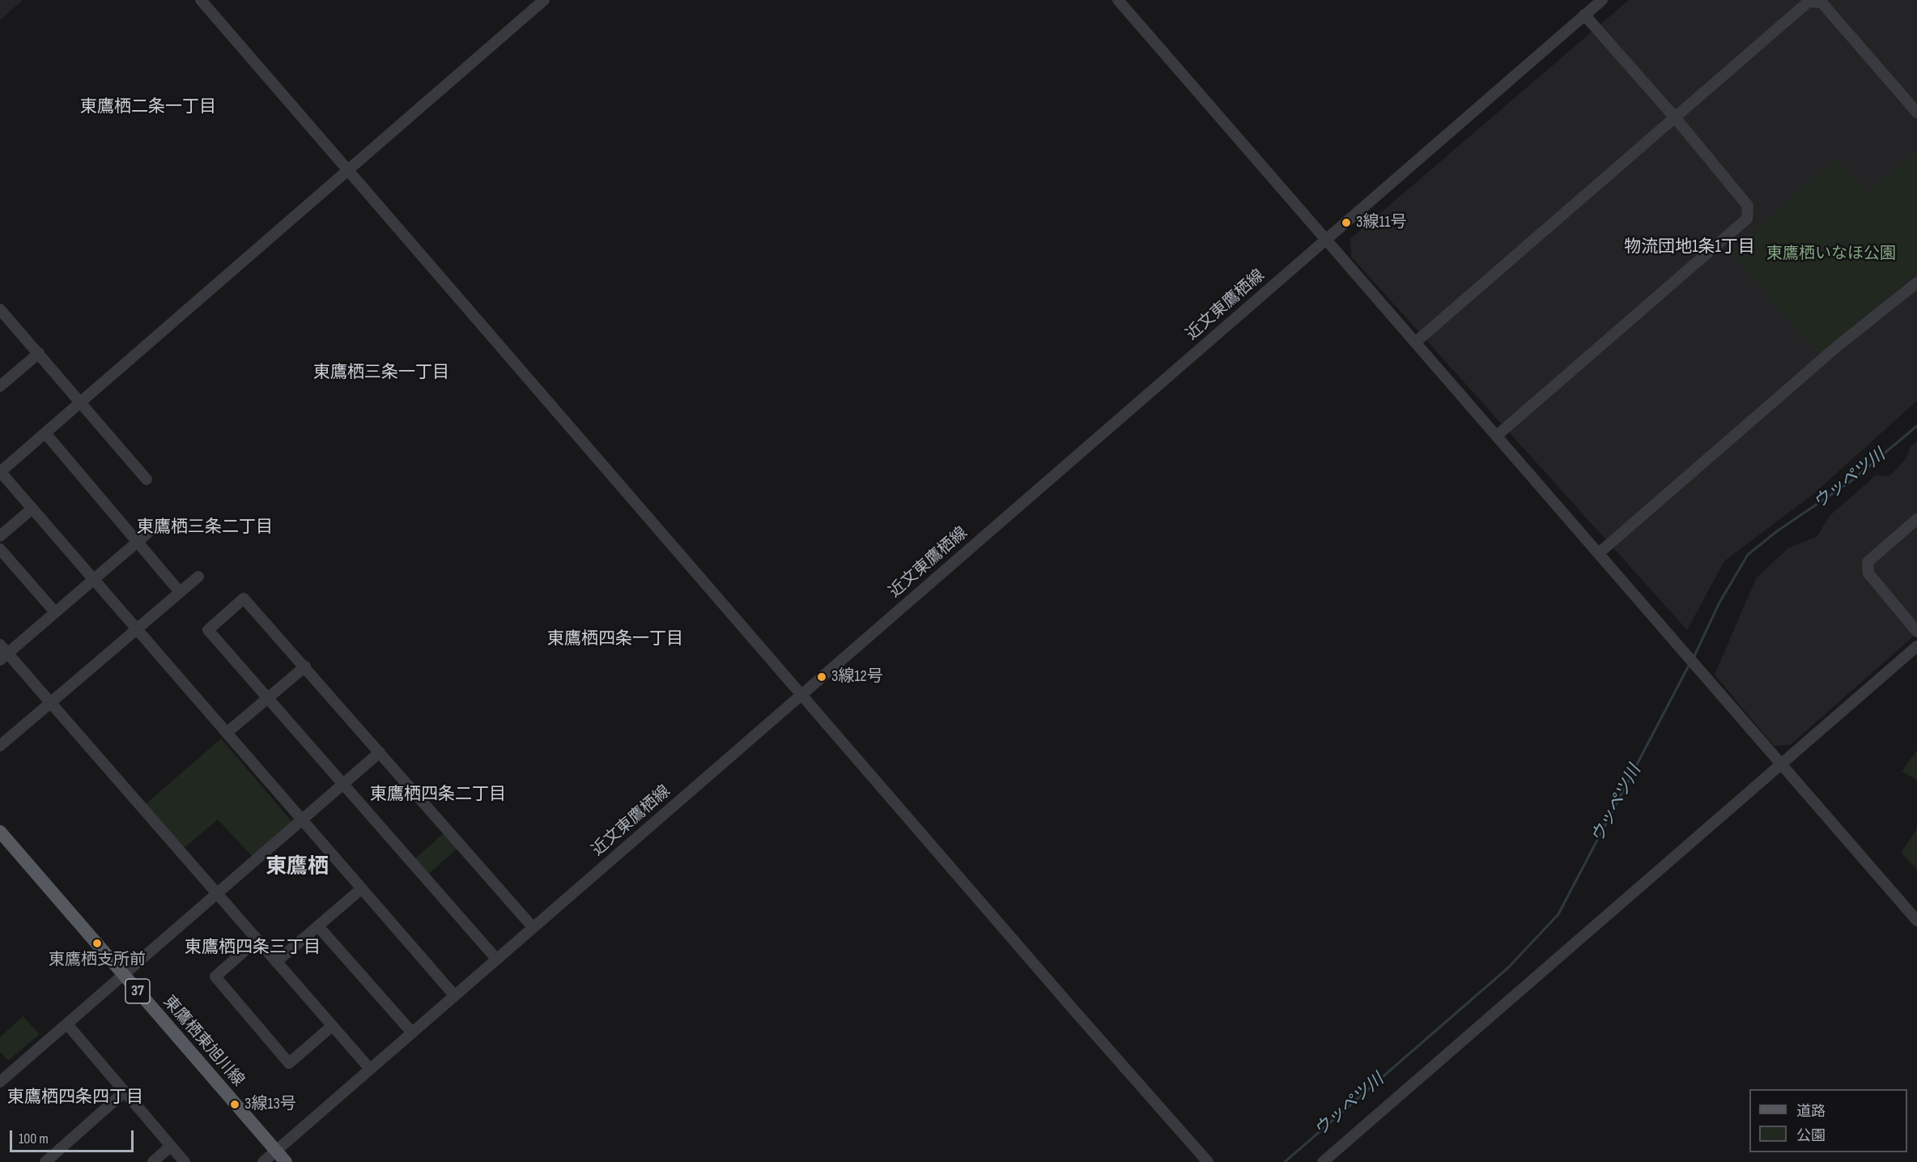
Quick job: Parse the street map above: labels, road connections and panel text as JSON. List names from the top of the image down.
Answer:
{
  "streets": {
    "main road": ["37", "東鷹栖東旭川線"],
    "street": ["近文東鷹栖線"]
  },
  "crossings": [
    ["近文東鷹栖線", "東鷹栖東旭川線"]
  ],
  "districts": [
    "東鷹栖二条一丁目",
    "物流団地1条1丁目",
    "東鷹栖三条一丁目",
    "東鷹栖三条二丁目",
    "東鷹栖四条一丁目",
    "東鷹栖四条二丁目",
    "東鷹栖",
    "東鷹栖四条三丁目",
    "東鷹栖四条四丁目"
  ],
  "water": ["ウッペツ川"],
  "parks": ["東鷹栖いなほ公園"],
  "places": [
    "3線11号",
    "3線12号",
    "東鷹栖支所前",
    "3線13号"
  ],
  "legend": ["道路", "公園"],
  "scale_bar": "100 m"
}
